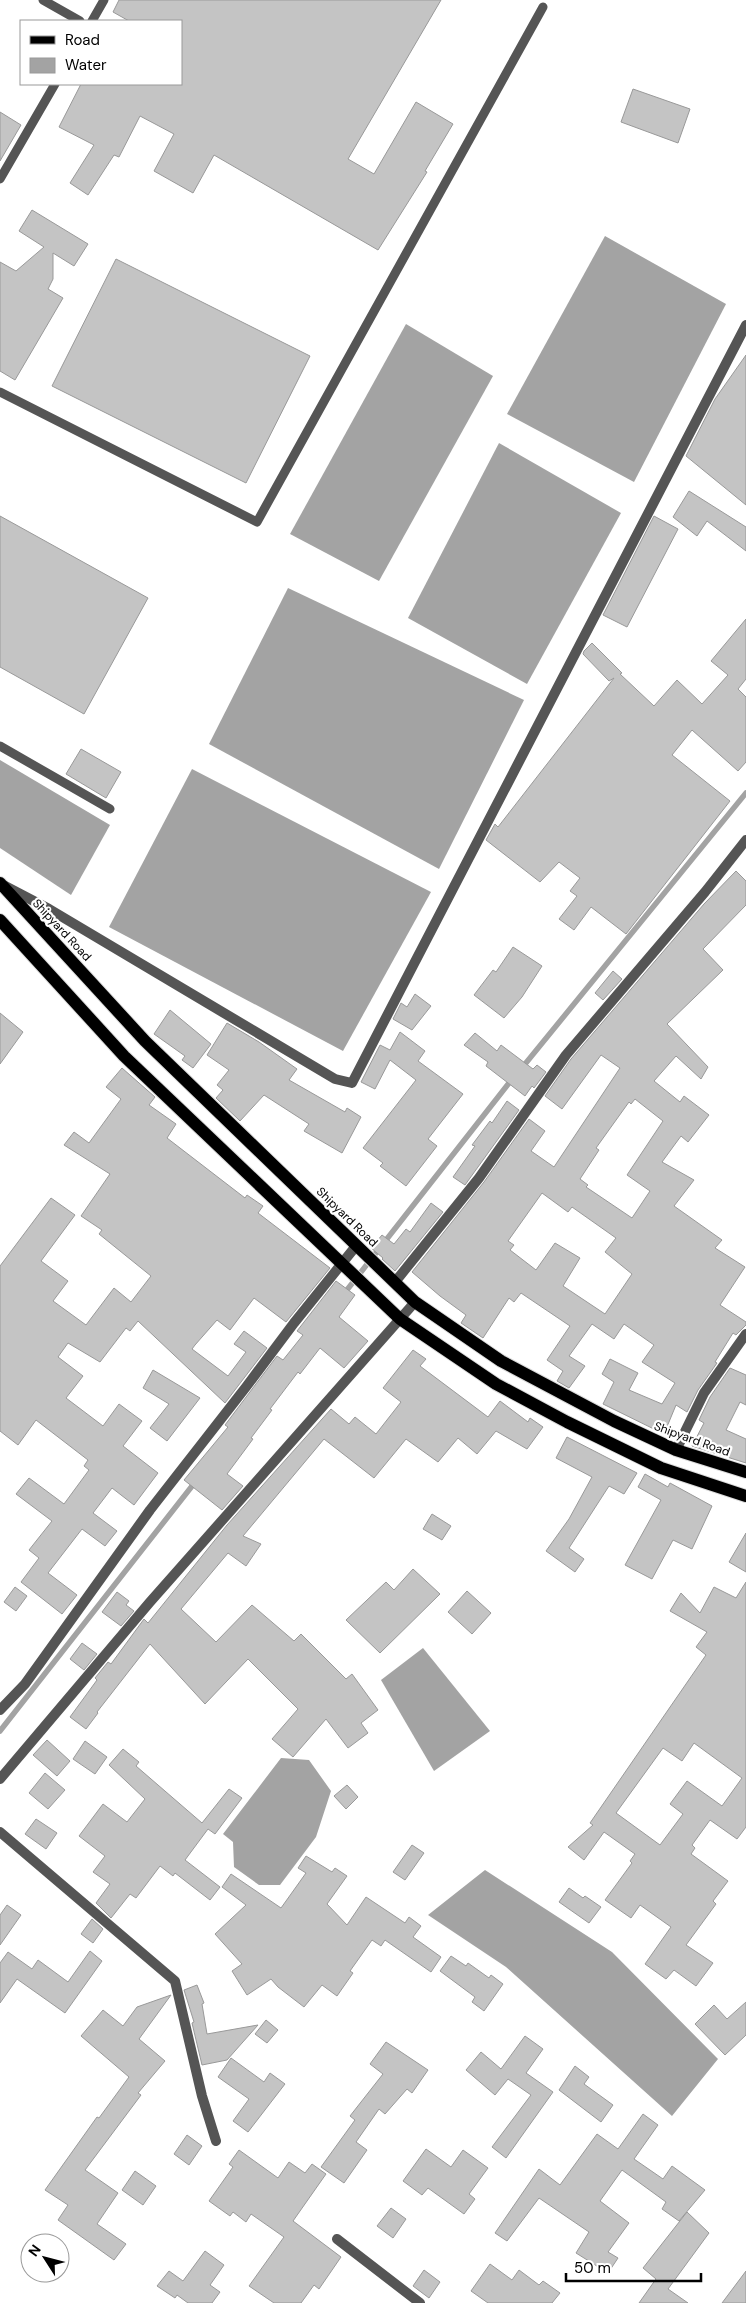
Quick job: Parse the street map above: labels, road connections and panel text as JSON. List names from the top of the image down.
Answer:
{
  "streets": {
    "main road": ["Shipyard Road"]
  },
  "legend": ["Road", "Water"],
  "scale_bar": "50 m",
  "north": "top left"
}
